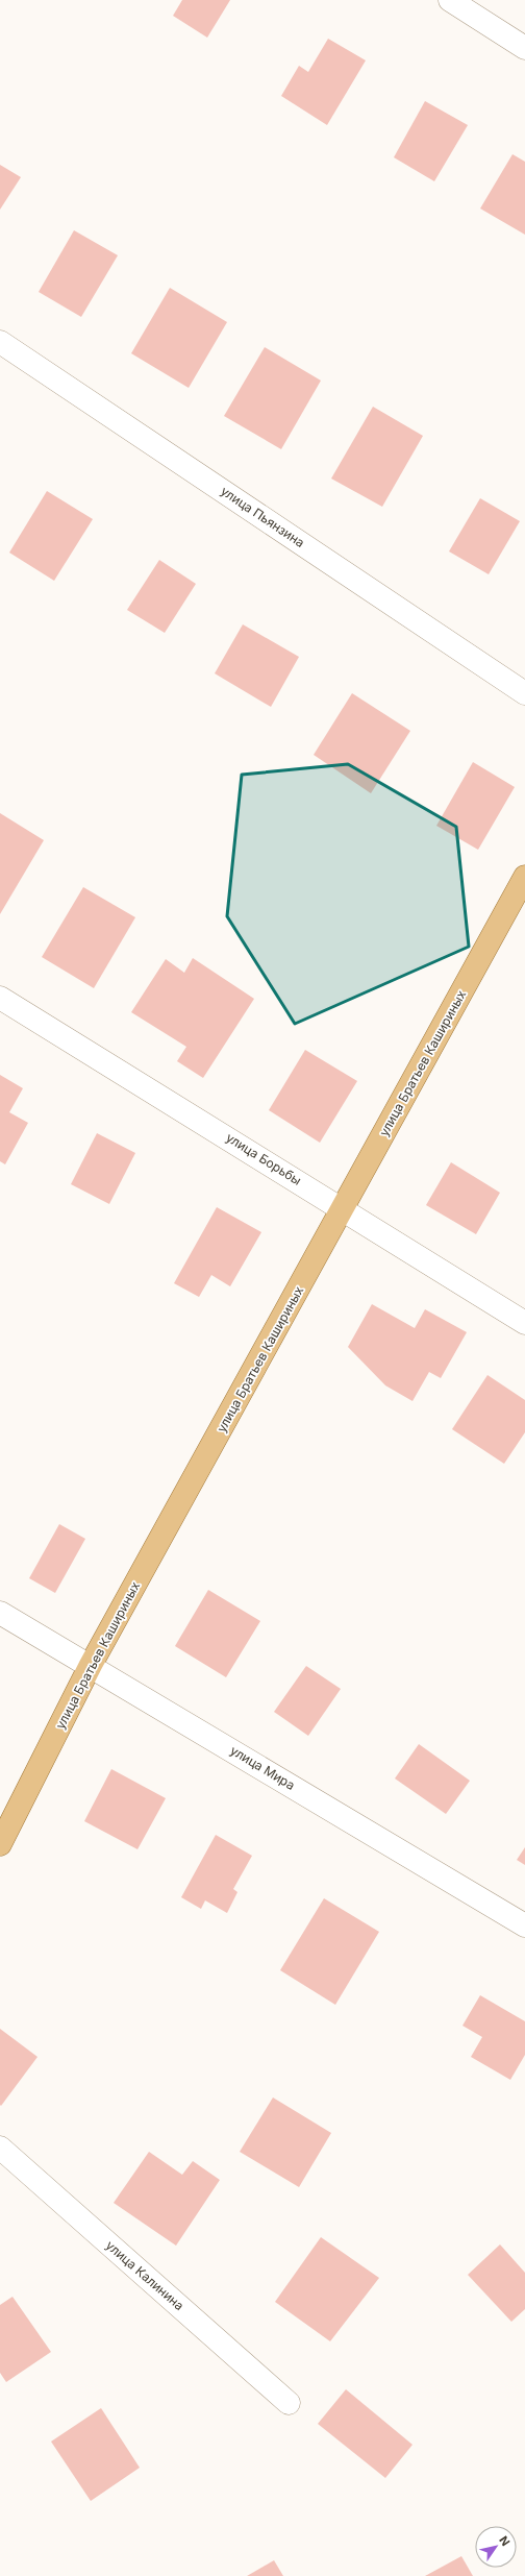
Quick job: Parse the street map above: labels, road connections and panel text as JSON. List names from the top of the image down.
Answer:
{
  "streets": {
    "main road": ["улица Братьев Кашириных"],
    "street": [
      "улица Пьянзина",
      "улица Борьбы",
      "улица Мира",
      "улица Калинина"
    ]
  },
  "crossings": [
    ["улица Братьев Кашириных", "улица Борьбы"],
    ["улица Братьев Кашириных", "улица Мира"]
  ],
  "north": "top right"
}
